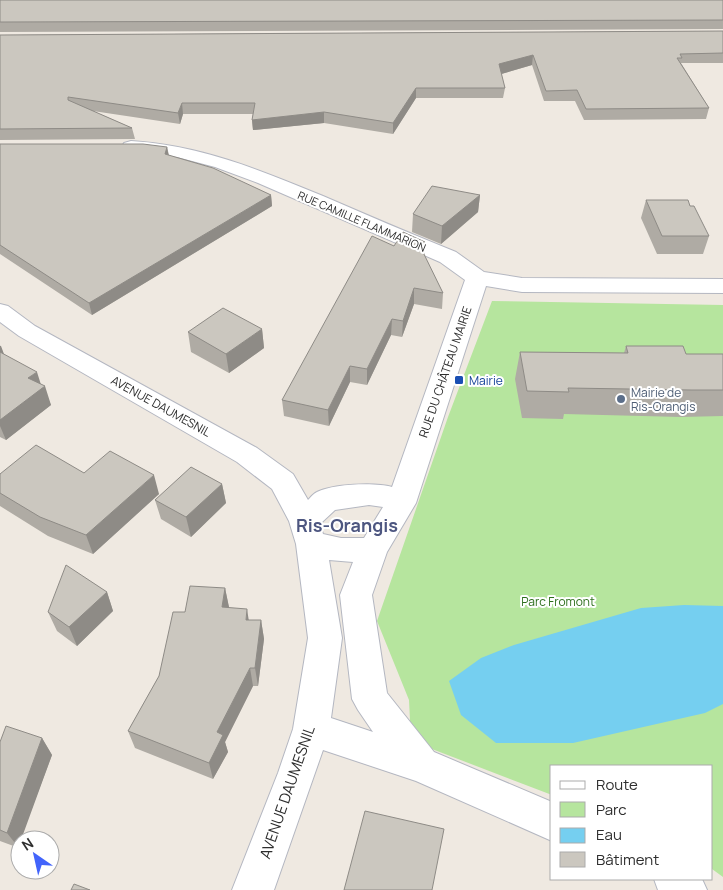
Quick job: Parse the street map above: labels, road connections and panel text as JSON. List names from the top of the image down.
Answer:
{
  "streets": {
    "street": ["RUE CAMILLE FLAMMARION", "RUE DU CHÂTEAU MAIRIE", "AVENUE DAUMESNIL"]
  },
  "crossings": [
    ["RUE CAMILLE FLAMMARION", "RUE DU CHÂTEAU MAIRIE"]
  ],
  "districts": ["Ris-Orangis"],
  "parks": ["Parc Fromont"],
  "places": {
    "transit": ["Mairie"],
    "other": ["Mairie de Ris-Orangis"]
  },
  "legend": [
    "Route",
    "Parc",
    "Eau",
    "Bâtiment"
  ],
  "north": "top left"
}
